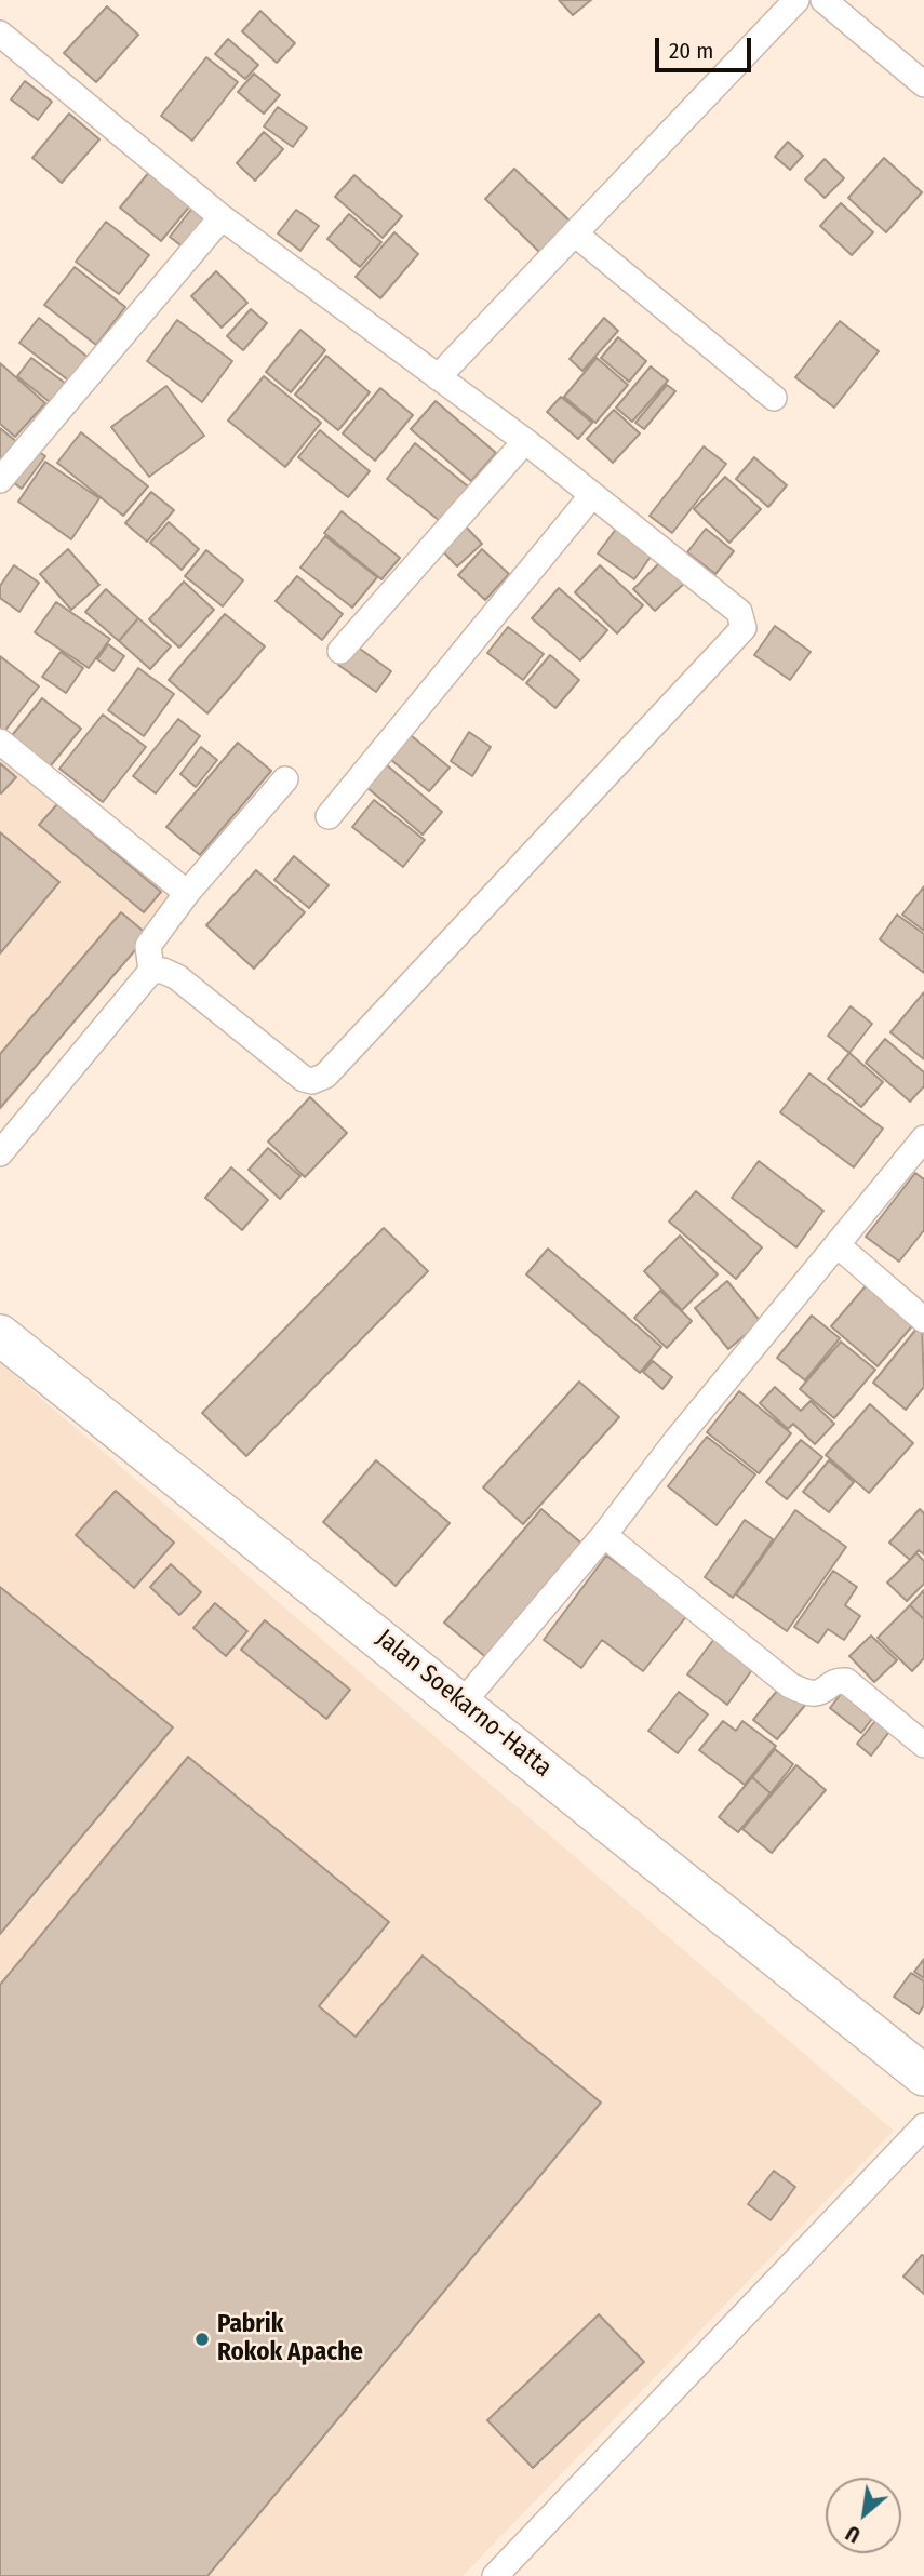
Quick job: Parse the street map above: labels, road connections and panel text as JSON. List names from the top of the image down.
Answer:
{
  "streets": {
    "main road": ["Jalan Soekarno-Hatta"]
  },
  "places": ["Pabrik Rokok Apache"],
  "scale_bar": "20 m",
  "north": "bottom left"
}
